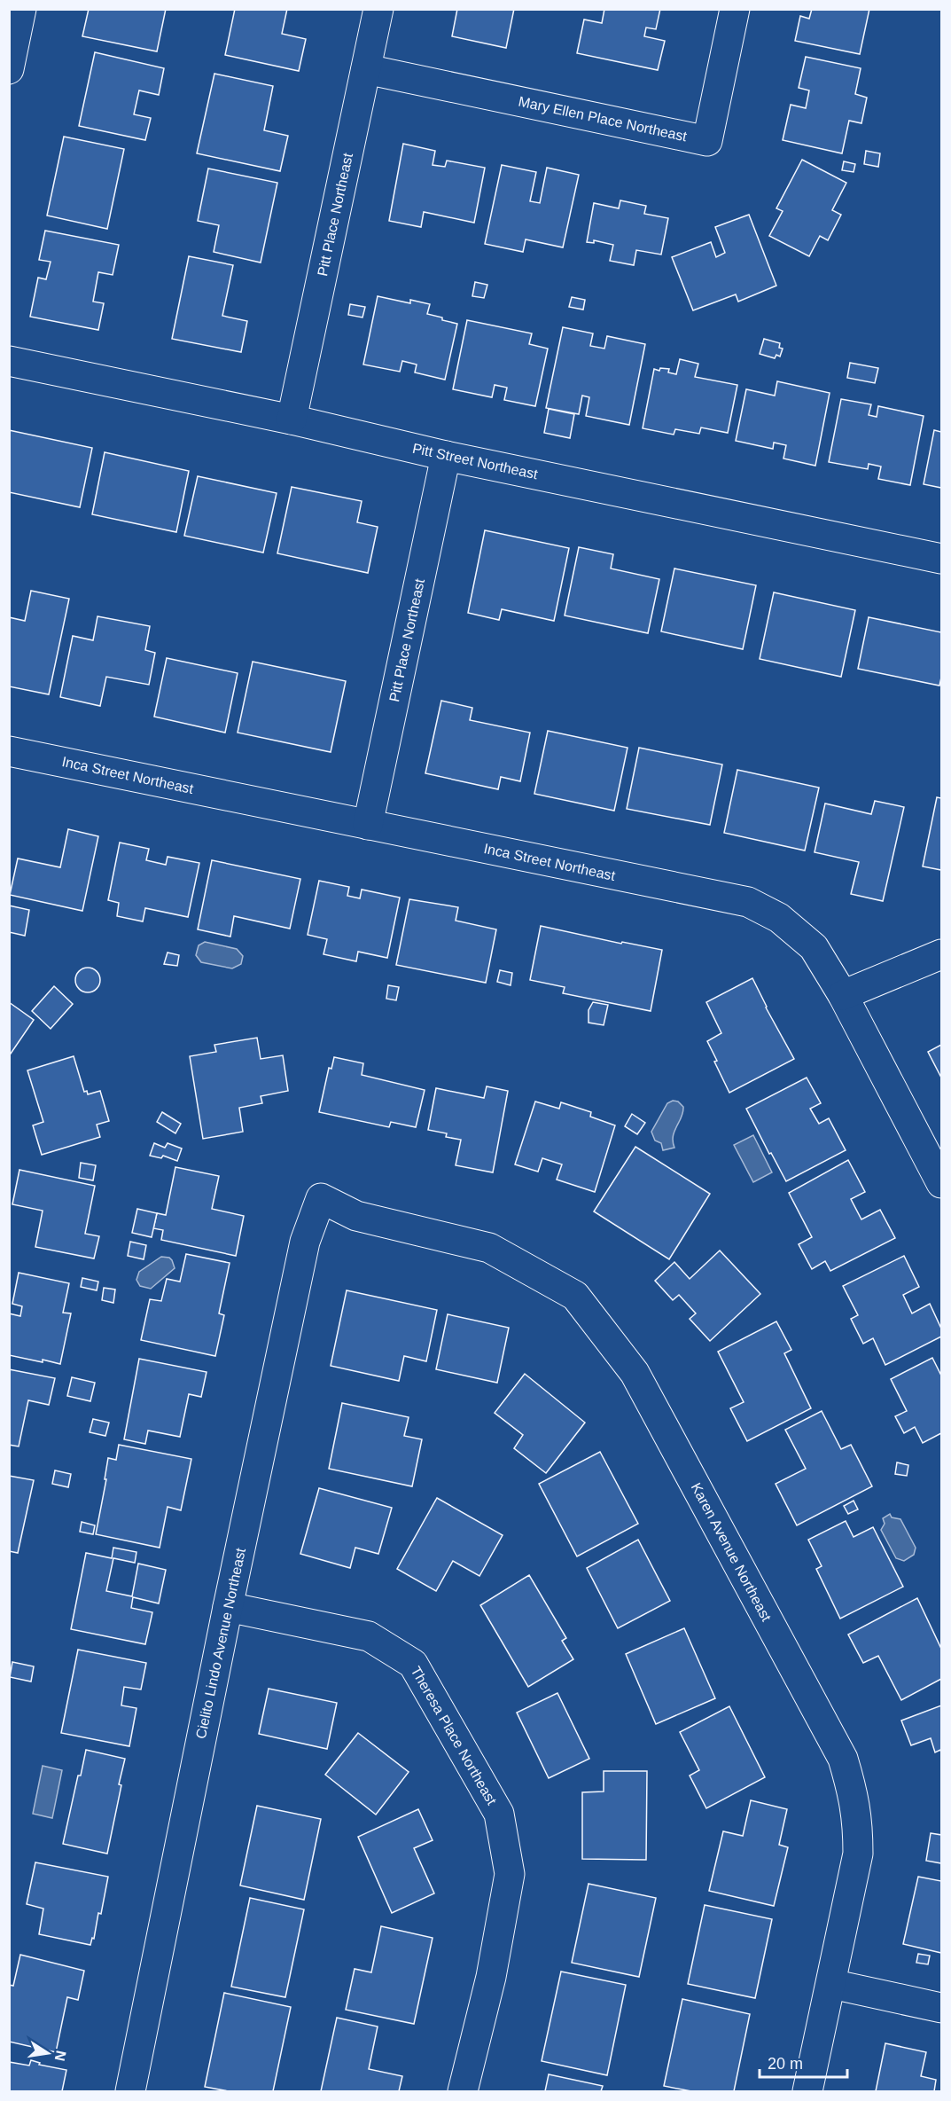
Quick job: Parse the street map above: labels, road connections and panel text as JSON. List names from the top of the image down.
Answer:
{
  "streets": {
    "street": [
      "Mary Ellen Place Northeast",
      "Pitt Place Northeast",
      "Pitt Street Northeast",
      "Inca Street Northeast",
      "Karen Avenue Northeast",
      "Cielito Lindo Avenue Northeast",
      "Theresa Place Northeast"
    ]
  },
  "crossings": [
    ["Mary Ellen Place Northeast", "Pitt Place Northeast"],
    ["Pitt Place Northeast", "Pitt Street Northeast"],
    ["Pitt Place Northeast", "Inca Street Northeast"],
    ["Karen Avenue Northeast", "Cielito Lindo Avenue Northeast"],
    ["Cielito Lindo Avenue Northeast", "Theresa Place Northeast"]
  ],
  "scale_bar": "20 m",
  "north": "right"
}
